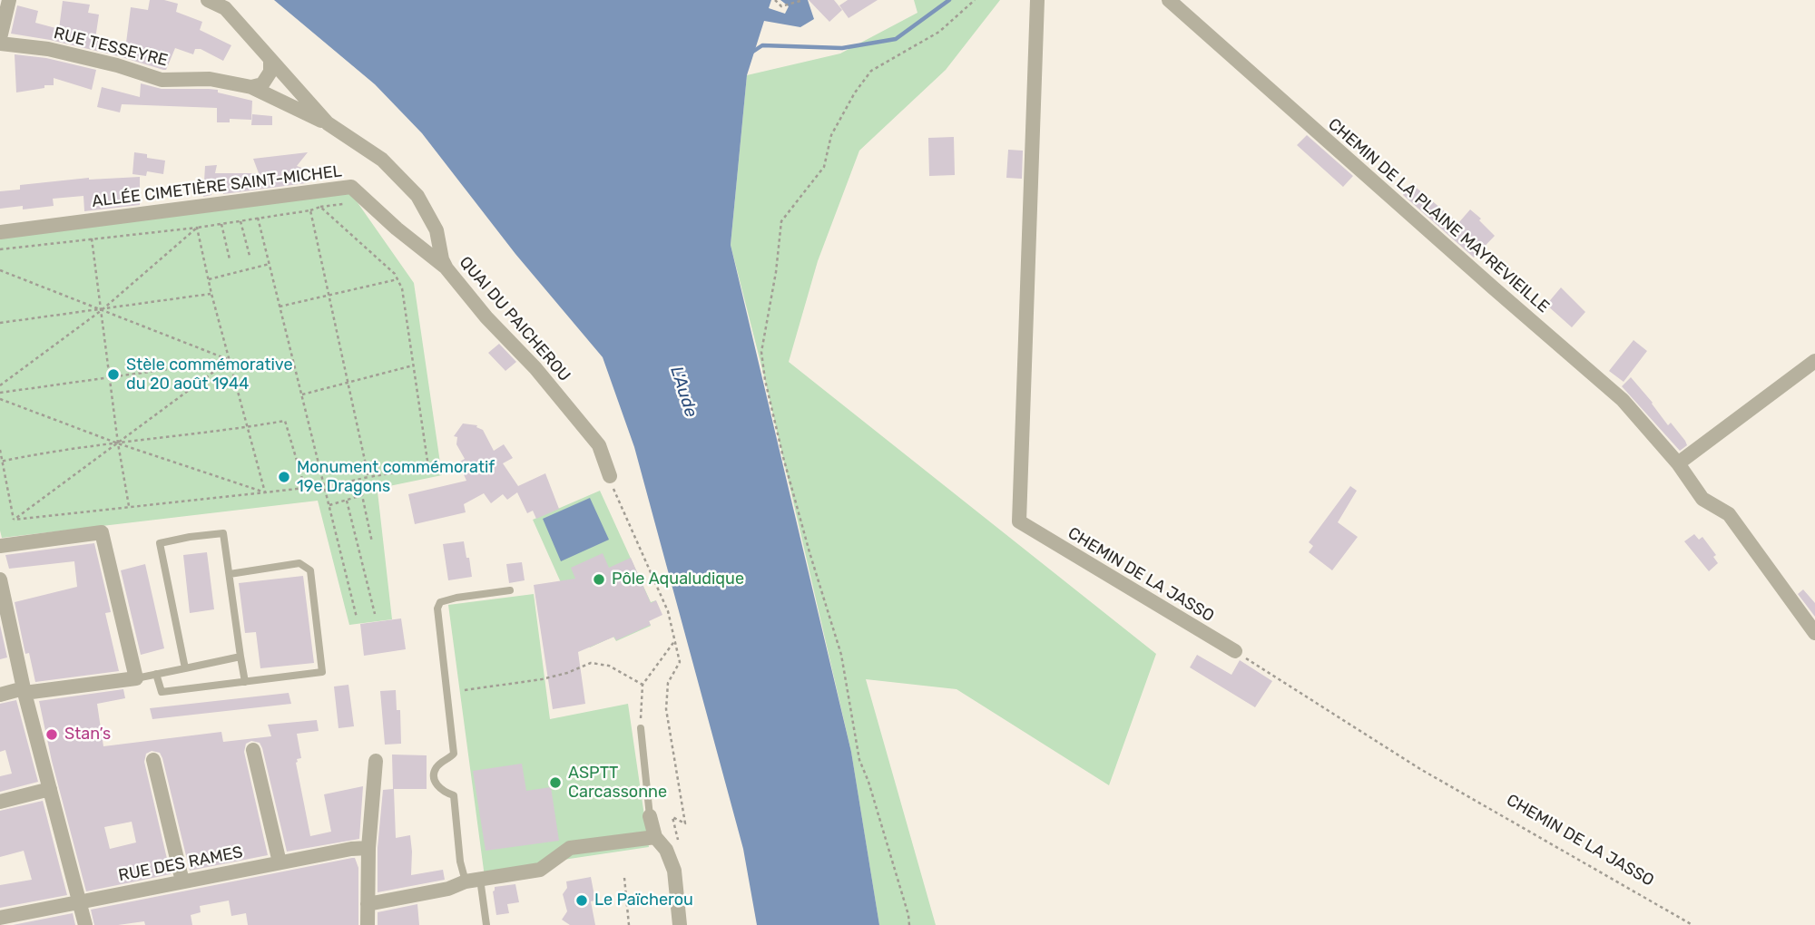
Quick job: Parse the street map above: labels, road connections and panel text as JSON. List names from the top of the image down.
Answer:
{
  "streets": {
    "street": [
      "RUE TESSEYRE",
      "ALLÉE CIMETIÈRE SAINT-MICHEL",
      "CHEMIN DE LA PLAINE MAYREVIEILLE",
      "QUAI DU PAICHEROU",
      "CHEMIN DE LA JASSO",
      "RUE DES RAMES"
    ]
  },
  "crossings": [
    ["RUE TESSEYRE", "QUAI DU PAICHEROU"],
    ["ALLÉE CIMETIÈRE SAINT-MICHEL", "QUAI DU PAICHEROU"]
  ],
  "water": ["L'Aude"],
  "places": [
    "Stèle commémorative du 20 août 1944",
    "Monument commémoratif 19e Dragons",
    "Pôle Aqualudique",
    "Stan’s",
    "ASPTT Carcassonne",
    "Le Païcherou"
  ]
}
